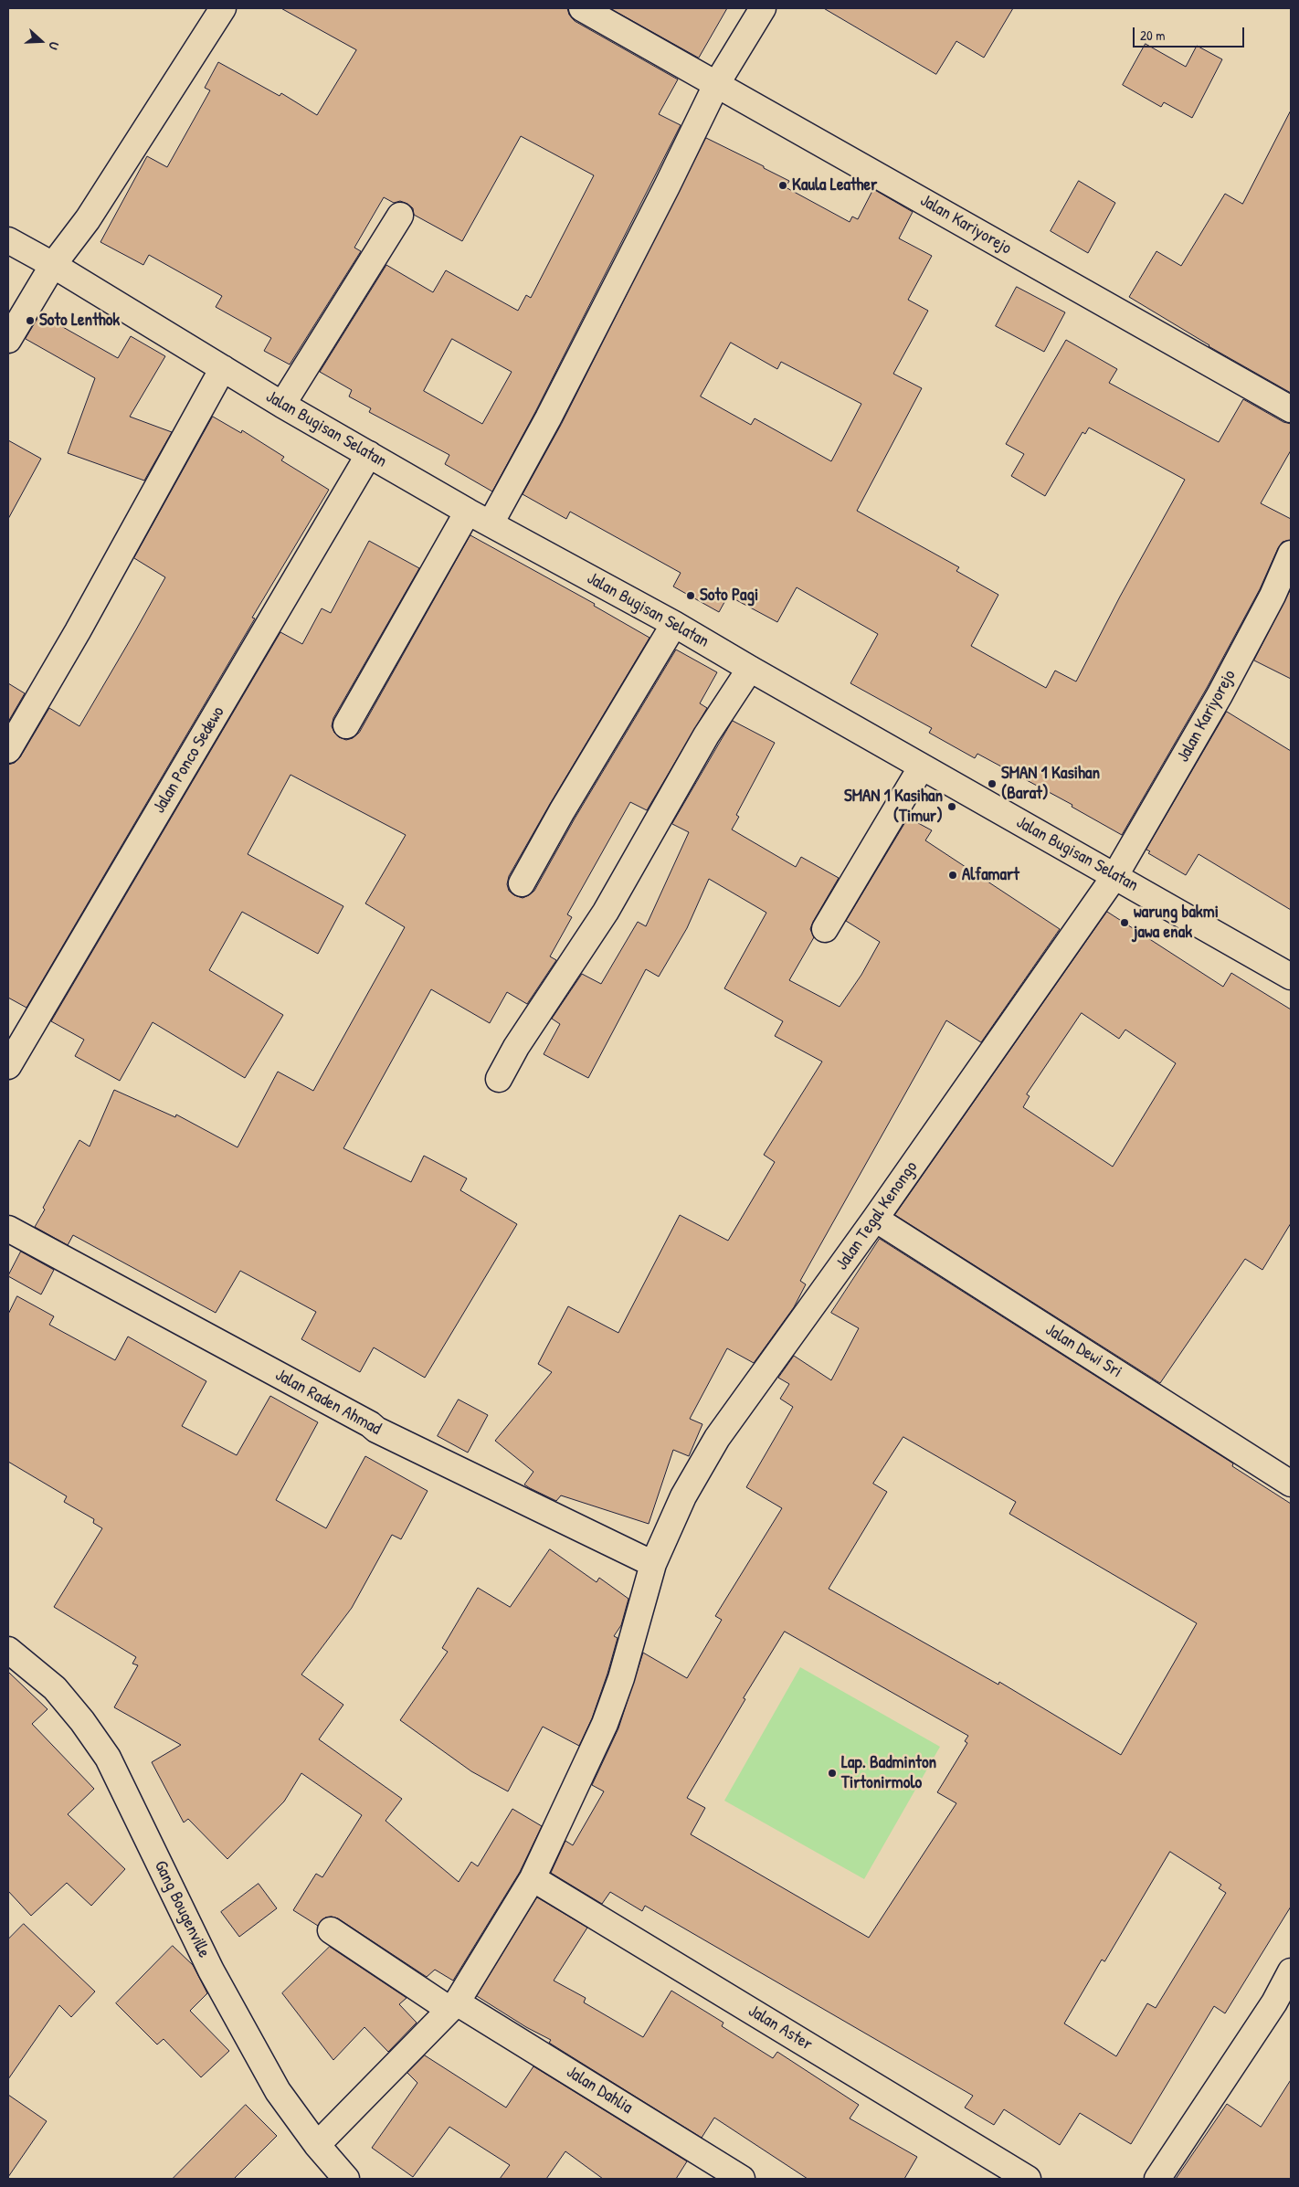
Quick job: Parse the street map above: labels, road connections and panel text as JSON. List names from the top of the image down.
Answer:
{
  "streets": {
    "street": [
      "Jalan Kariyorejo",
      "Jalan Bugisan Selatan",
      "Jalan Ponco Sedewo",
      "Jalan Tegal Kenongo",
      "Jalan Dewi Sri",
      "Jalan Raden Ahmad",
      "Gang Bougenville",
      "Jalan Aster",
      "Jalan Dahlia"
    ]
  },
  "crossings": [
    ["Jalan Kariyorejo", "Jalan Bugisan Selatan"],
    ["Jalan Kariyorejo", "Jalan Tegal Kenongo"],
    ["Jalan Bugisan Selatan", "Jalan Ponco Sedewo"],
    ["Jalan Bugisan Selatan", "Jalan Tegal Kenongo"],
    ["Jalan Tegal Kenongo", "Jalan Dewi Sri"],
    ["Jalan Tegal Kenongo", "Jalan Raden Ahmad"],
    ["Jalan Tegal Kenongo", "Gang Bougenville"],
    ["Jalan Tegal Kenongo", "Jalan Aster"],
    ["Jalan Tegal Kenongo", "Jalan Dahlia"]
  ],
  "places": [
    "Kaula Leather",
    "Soto Lenthok",
    "Soto Pagi",
    "SMAN 1 Kasihan (Barat)",
    "SMAN 1 Kasihan (Timur)",
    "Alfamart",
    "warung bakmi jawa enak",
    "Lap. Badminton Tirtonirmolo"
  ],
  "scale_bar": "20 m",
  "north": "right"
}
